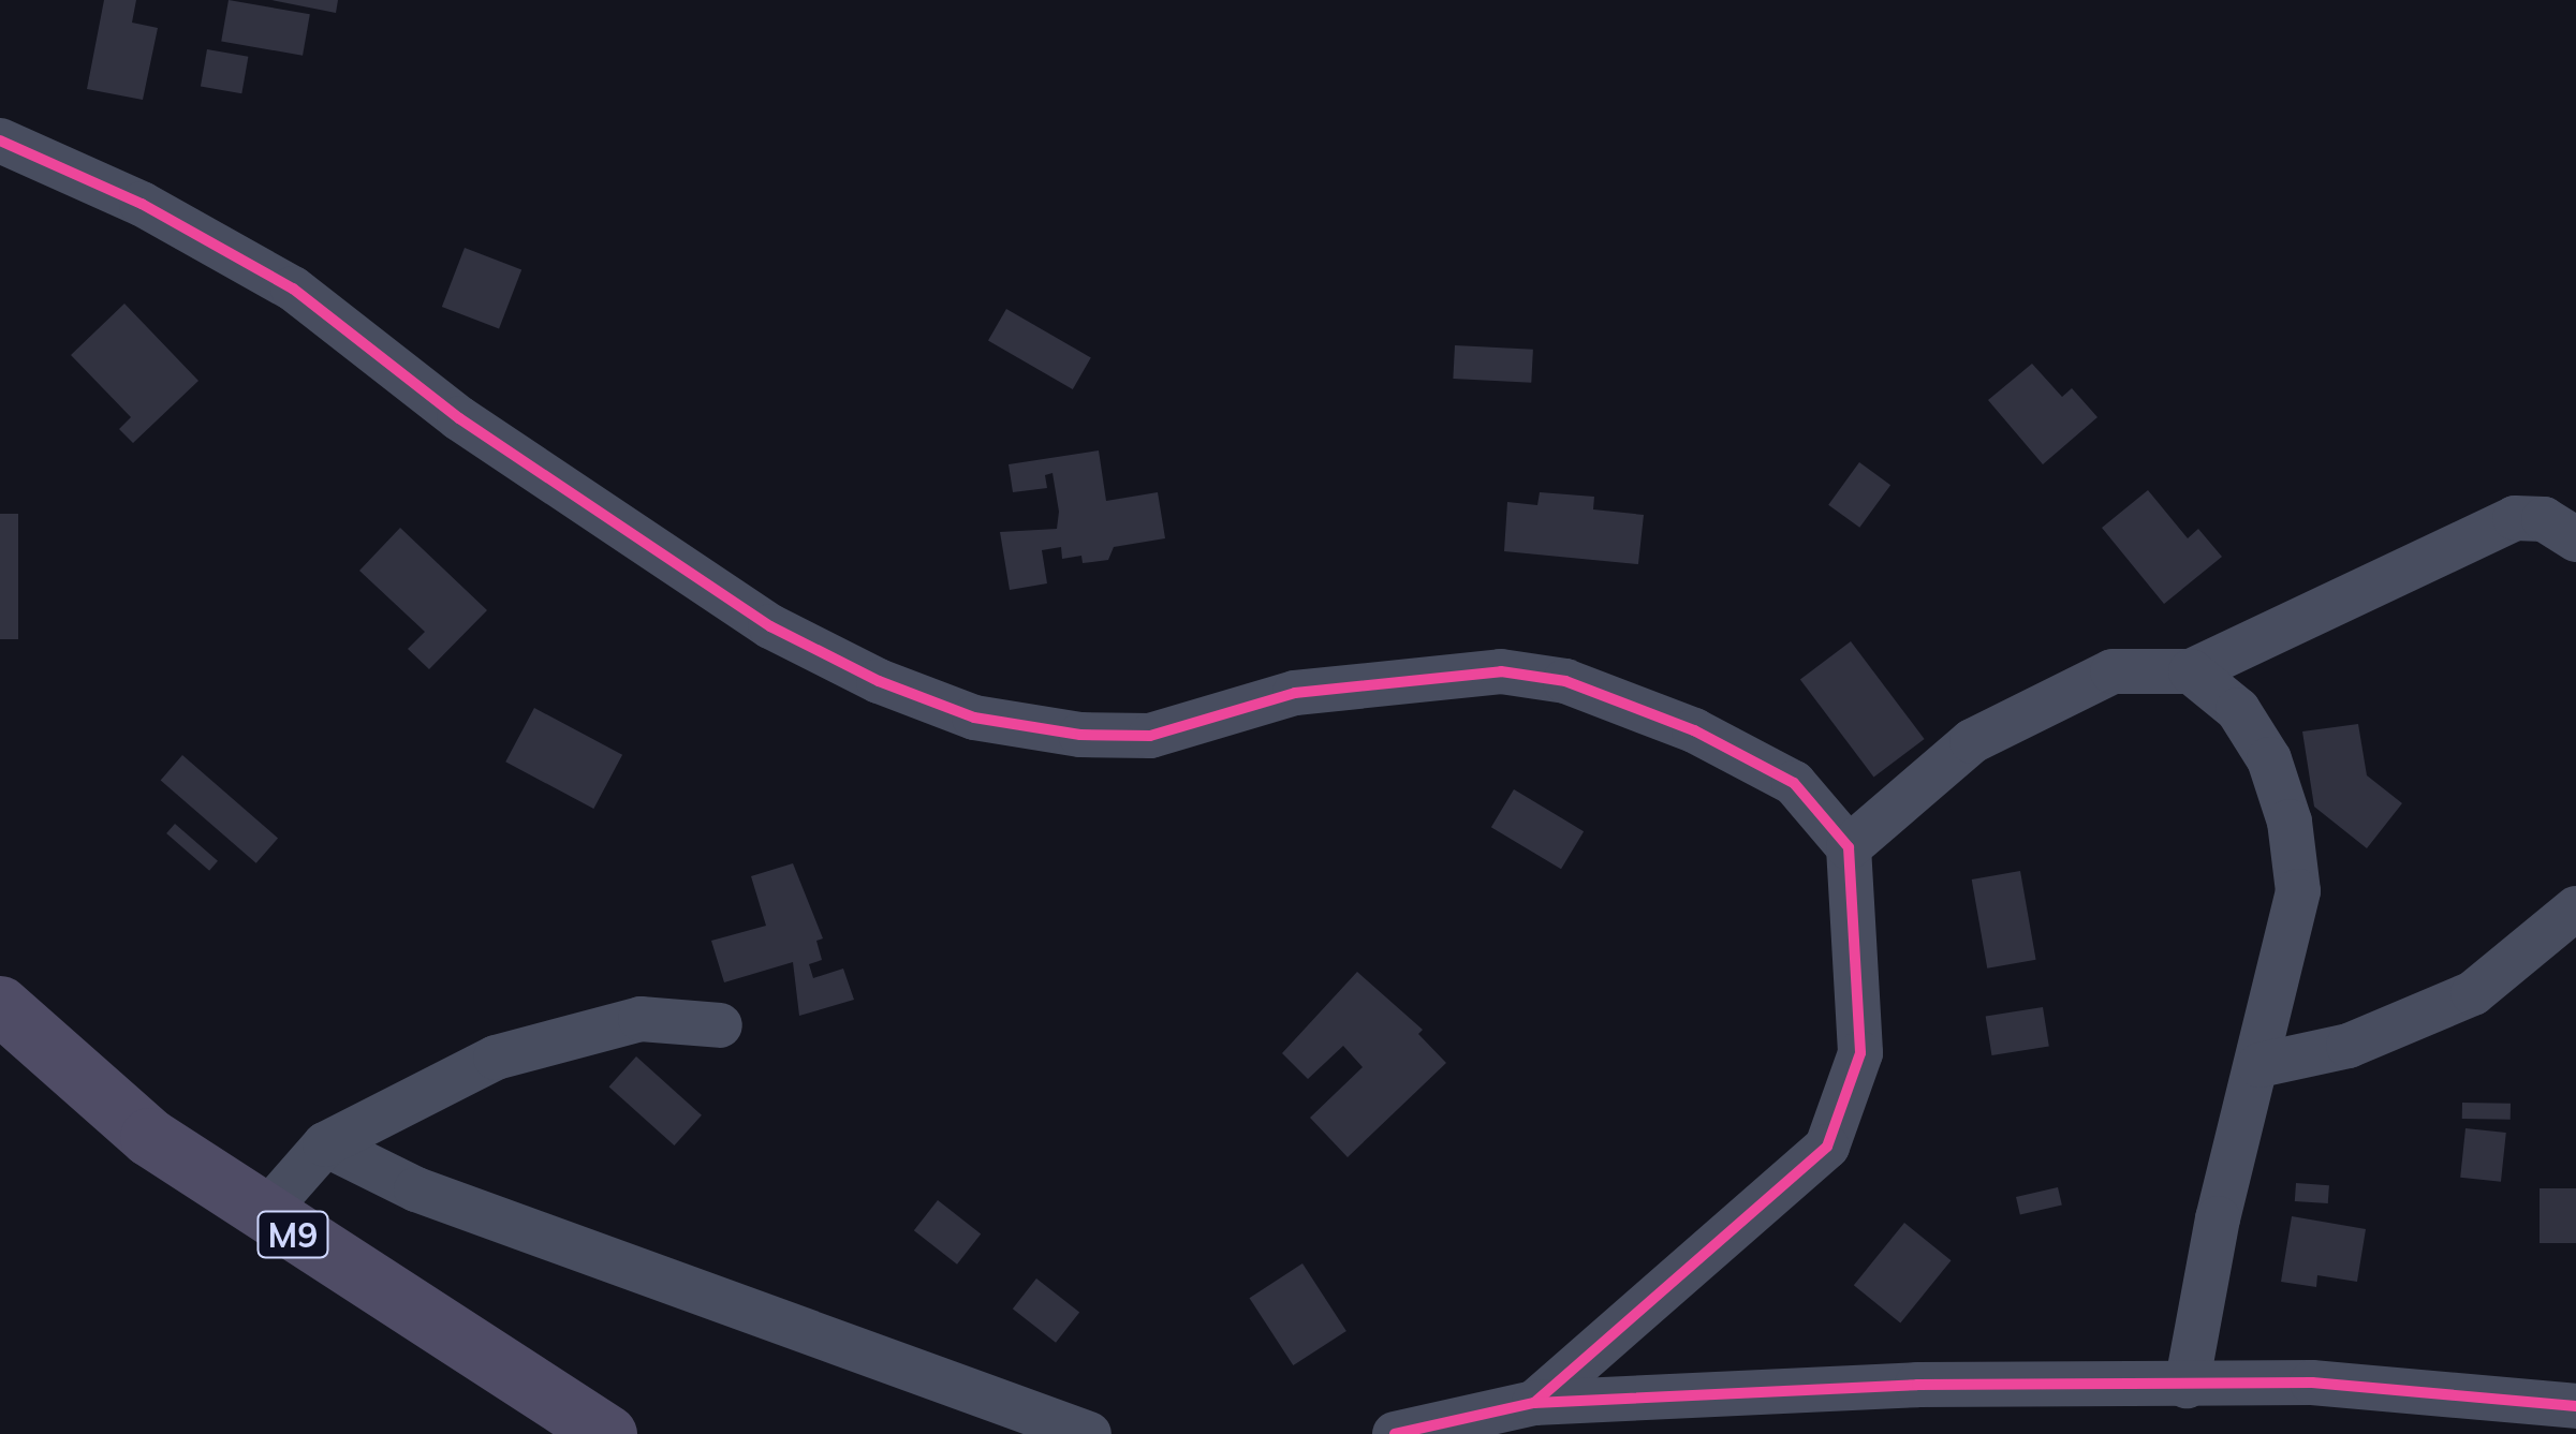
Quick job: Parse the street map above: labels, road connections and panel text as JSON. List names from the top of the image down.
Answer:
{
  "streets": {
    "main road": ["M9"]
  }
}
